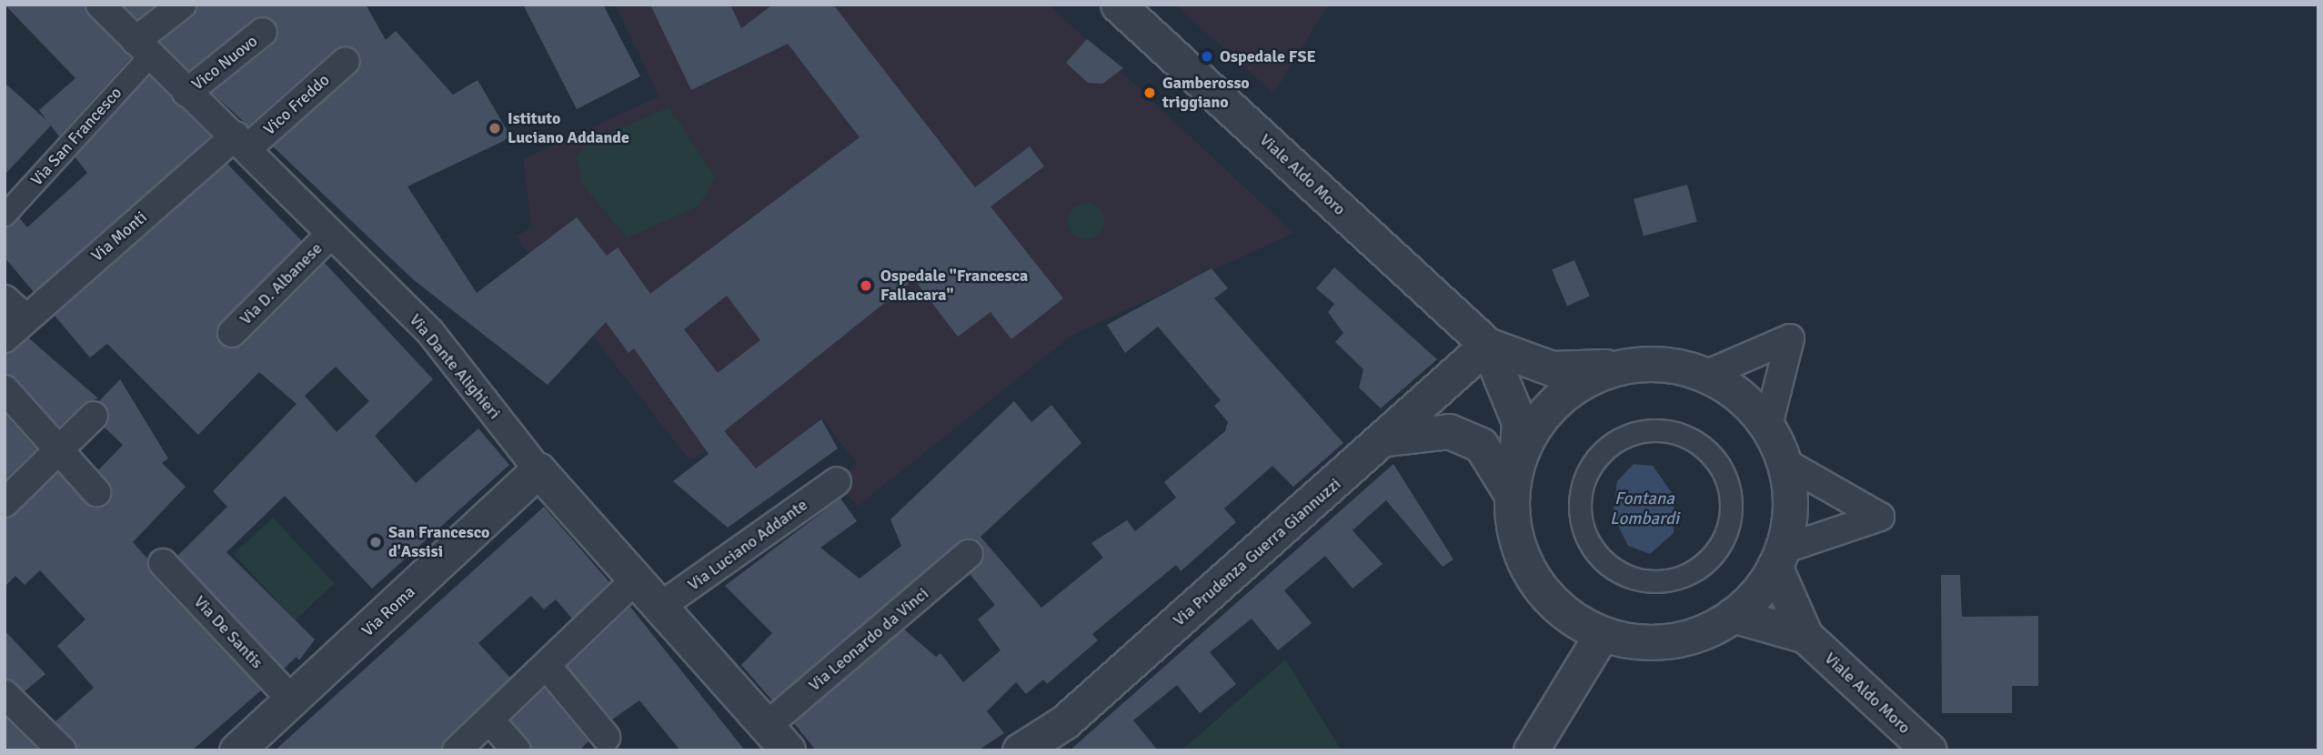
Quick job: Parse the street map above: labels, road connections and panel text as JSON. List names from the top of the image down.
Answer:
{
  "streets": {
    "street": [
      "Vico Nuovo",
      "Vico Freddo",
      "Via San Francesco",
      "Viale Aldo Moro",
      "Via Monti",
      "Via D. Albanese",
      "Via Dante Alighieri",
      "Via Luciano Addante",
      "Via Prudenza Guerra Giannuzzi",
      "Via Roma",
      "Via De Santis",
      "Via Leonardo da Vinci"
    ]
  },
  "crossings": [
    ["Vico Nuovo", "Via Dante Alighieri"],
    ["Vico Freddo", "Via Monti"],
    ["Vico Freddo", "Via Dante Alighieri"],
    ["Via San Francesco", "Via Dante Alighieri"],
    ["Viale Aldo Moro", "Via Prudenza Guerra Giannuzzi"],
    ["Via Monti", "Via Dante Alighieri"],
    ["Via D. Albanese", "Via Dante Alighieri"],
    ["Via Dante Alighieri", "Via Luciano Addante"],
    ["Via Dante Alighieri", "Via Roma"],
    ["Via Dante Alighieri", "Via Leonardo da Vinci"],
    ["Via Roma", "Via De Santis"]
  ],
  "water": ["Fontana Lombardi"],
  "places": [
    "Ospedale FSE",
    "Gamberosso triggiano",
    "Istituto Luciano Addande",
    "Ospedale \"Francesca Fallacara\"",
    "San Francesco d'Assisi"
  ]
}
